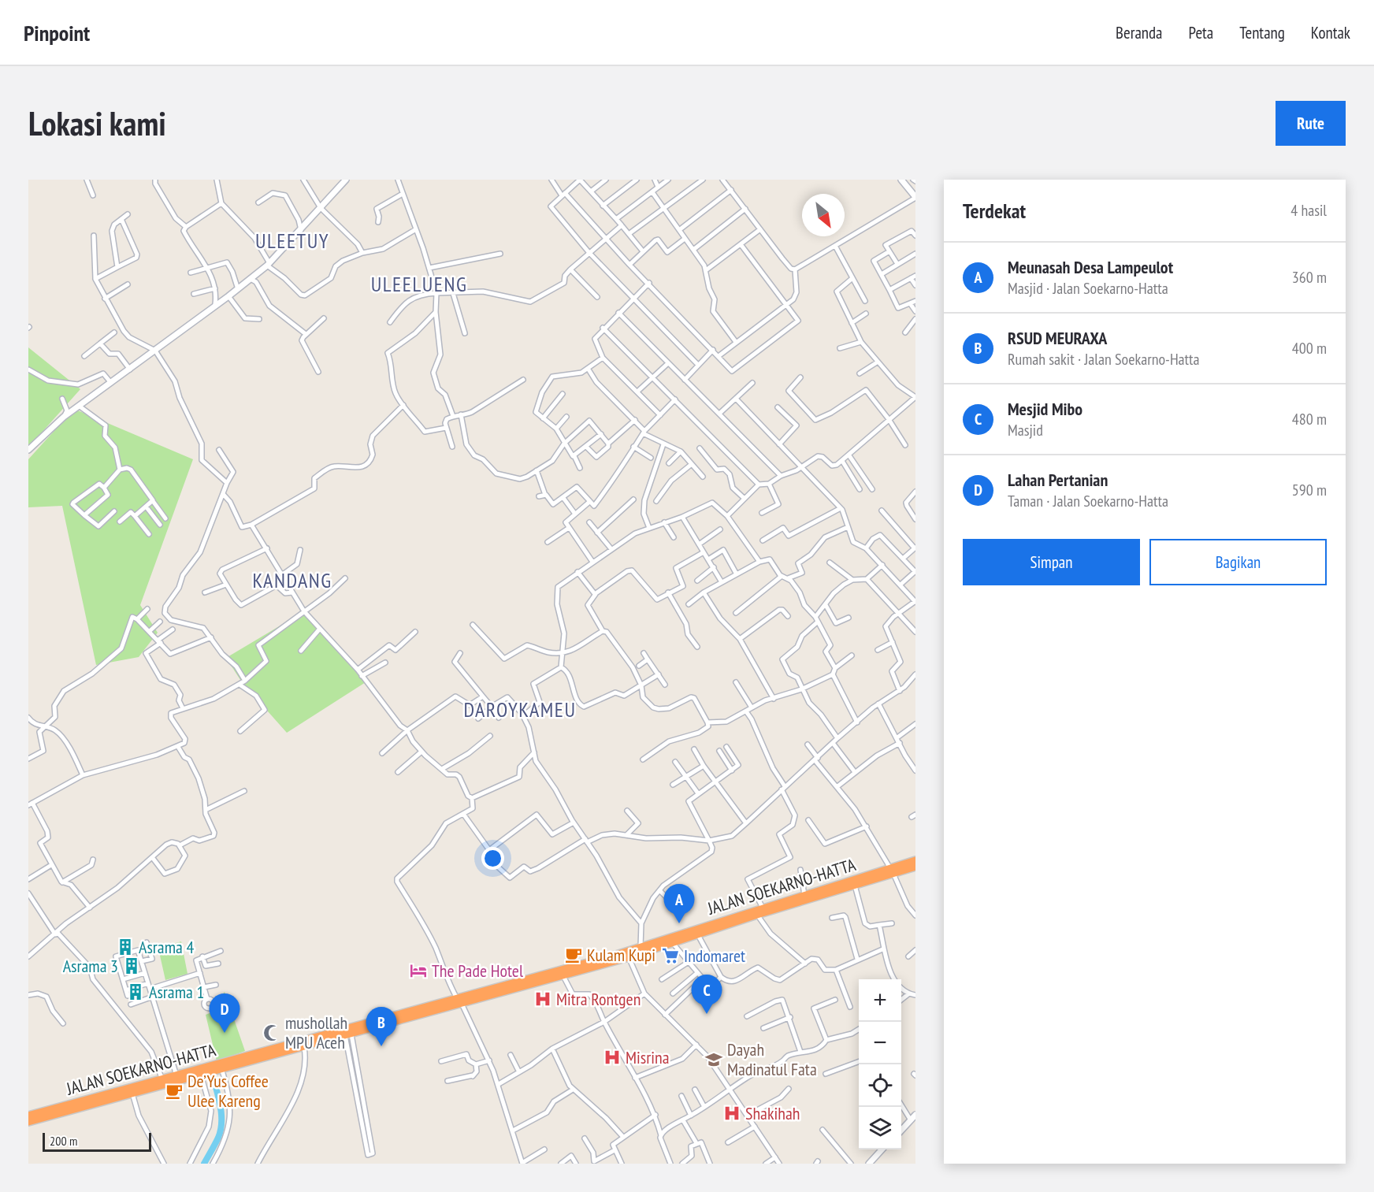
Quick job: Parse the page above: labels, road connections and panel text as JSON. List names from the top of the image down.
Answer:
{
  "streets": {
    "highway": ["JALAN SOEKARNO-HATTA"]
  },
  "districts": [
    "ULEETUY",
    "ULEELUENG",
    "KANDANG",
    "DAROYKAMEU"
  ],
  "places": {
    "building": ["Asrama 4", "Asrama 3", "Asrama 1"],
    "cafe": ["Kulam Kupi", "De’Yus Coffee Ulee Kareng"],
    "supermarket": ["Indomaret"],
    "hotel": ["The Pade Hotel"],
    "hospital": ["Mitra Rontgen", "Misrina", "Shakihah"],
    "mosque": ["mushollah MPU Aceh"],
    "school or university": ["Dayah Madinatul Fata"]
  },
  "scale_bar": "200 m",
  "north": "bottom right",
  "page": {
    "header": "Pinpoint",
    "nav": [
      "Beranda",
      "Peta",
      "Tentang",
      "Kontak"
    ],
    "buttons": [
      "Rute",
      ["Simpan", "Bagikan"]
    ],
    "title": "Lokasi kami",
    "heading": ["Terdekat", "4 hasil"],
    "list": [
      {
        "mark": "A",
        "name": "Meunasah Desa Lampeulot",
        "note": "Masjid · Jalan Soekarno-Hatta",
        "value": "360 m"
      },
      {
        "mark": "B",
        "name": "RSUD MEURAXA",
        "note": "Rumah sakit · Jalan Soekarno-Hatta",
        "value": "400 m"
      },
      {
        "mark": "C",
        "name": "Mesjid Mibo",
        "note": "Masjid",
        "value": "480 m"
      },
      {
        "mark": "D",
        "name": "Lahan Pertanian",
        "note": "Taman · Jalan Soekarno-Hatta",
        "value": "590 m"
      }
    ],
    "pins": [
      "A",
      "C",
      "D",
      "B"
    ],
    "map_buttons": ["+", "−"],
    "scale": "200 m"
  }
}
